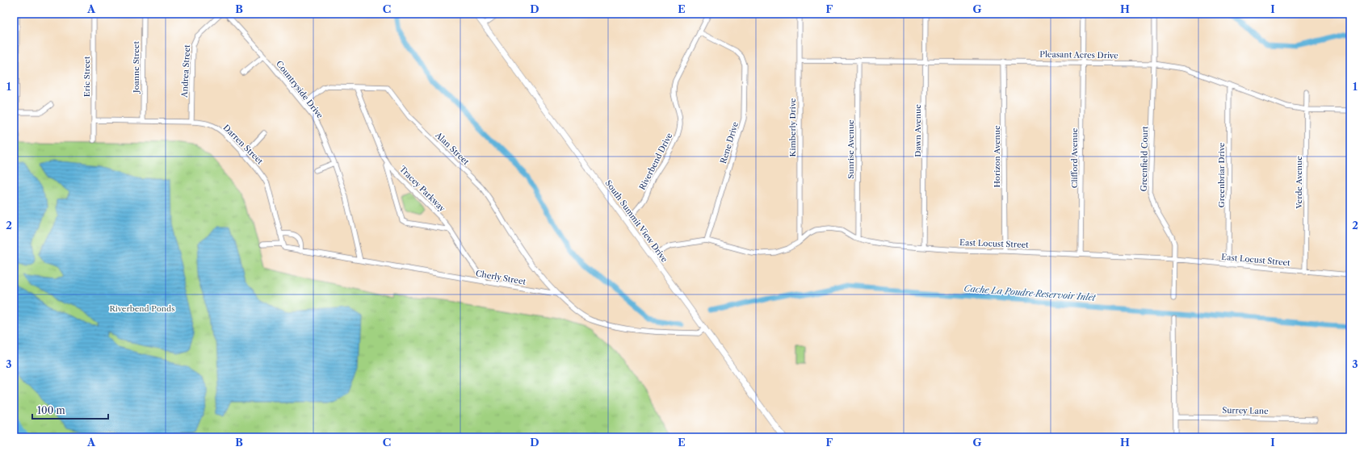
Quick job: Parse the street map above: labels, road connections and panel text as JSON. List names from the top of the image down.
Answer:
{
  "streets": {
    "street": [
      "Pleasant Acres Drive",
      "Joanne Street",
      "Andrea Street",
      "Eric Street",
      "Countryside Drive",
      "Kimberly Drive",
      "Dawn Avenue",
      "Rene Drive",
      "Darren Street",
      "Alan Street",
      "Sunrise Avenue",
      "Horizon Avenue",
      "Clifford Avenue",
      "Greenfield Court",
      "Riverbend Drive",
      "Greenbriar Drive",
      "Verde Avenue",
      "Tracey Parkway",
      "South Summit View Drive",
      "East Locust Street",
      "Cherly Street",
      "Surrey Lane"
    ]
  },
  "crossings": [
    ["Pleasant Acres Drive", "Kimberly Drive"],
    ["Pleasant Acres Drive", "Dawn Avenue"],
    ["Pleasant Acres Drive", "Sunrise Avenue"],
    ["Pleasant Acres Drive", "Horizon Avenue"],
    ["Pleasant Acres Drive", "Clifford Avenue"],
    ["Pleasant Acres Drive", "Greenfield Court"],
    ["Pleasant Acres Drive", "Greenbriar Drive"],
    ["Pleasant Acres Drive", "Verde Avenue"],
    ["Joanne Street", "Darren Street"],
    ["Andrea Street", "Darren Street"],
    ["Eric Street", "Darren Street"],
    ["Countryside Drive", "Alan Street"],
    ["Countryside Drive", "Cherly Street"],
    ["Kimberly Drive", "East Locust Street"],
    ["Dawn Avenue", "East Locust Street"],
    ["Rene Drive", "Riverbend Drive"],
    ["Rene Drive", "East Locust Street"],
    ["Darren Street", "Cherly Street"],
    ["Alan Street", "Tracey Parkway"],
    ["Alan Street", "Cherly Street"],
    ["Sunrise Avenue", "East Locust Street"],
    ["Horizon Avenue", "East Locust Street"],
    ["Clifford Avenue", "East Locust Street"],
    ["Greenfield Court", "East Locust Street"],
    ["Riverbend Drive", "South Summit View Drive"],
    ["Greenbriar Drive", "East Locust Street"],
    ["Verde Avenue", "East Locust Street"],
    ["Tracey Parkway", "Cherly Street"],
    ["South Summit View Drive", "East Locust Street"]
  ],
  "water": ["Cache La Poudre Reservoir Inlet"],
  "parks": ["Riverbend Ponds"],
  "scale_bar": "100 m",
  "grid": {
    "columns": [
      "A",
      "B",
      "C",
      "D",
      "E",
      "F",
      "G",
      "H",
      "I"
    ],
    "rows": ["1", "2", "3"]
  }
}
